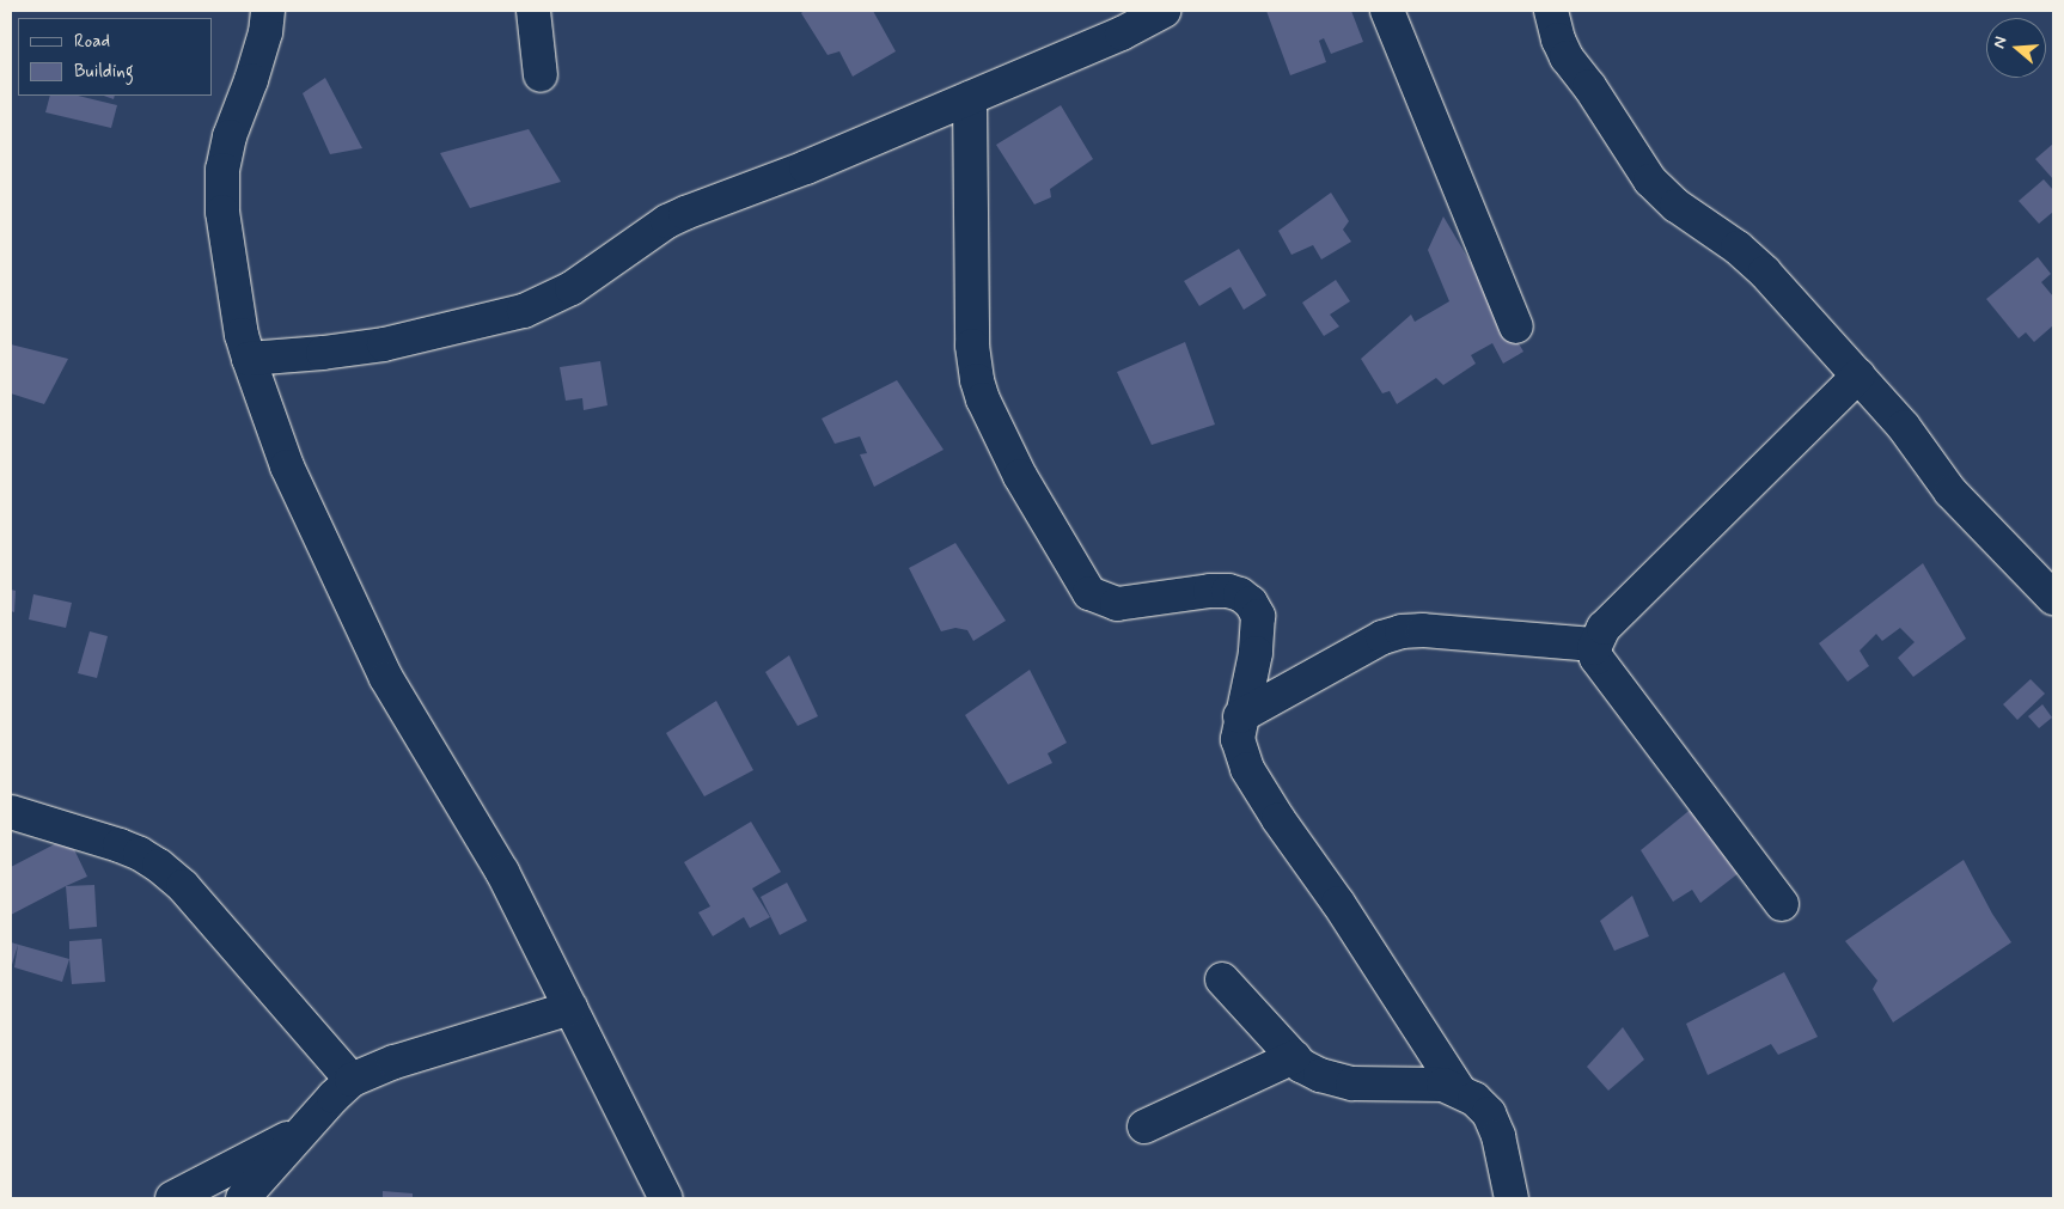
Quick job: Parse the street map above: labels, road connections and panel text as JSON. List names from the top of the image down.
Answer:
{
  "legend": ["Road", "Building"],
  "north": "left"
}
